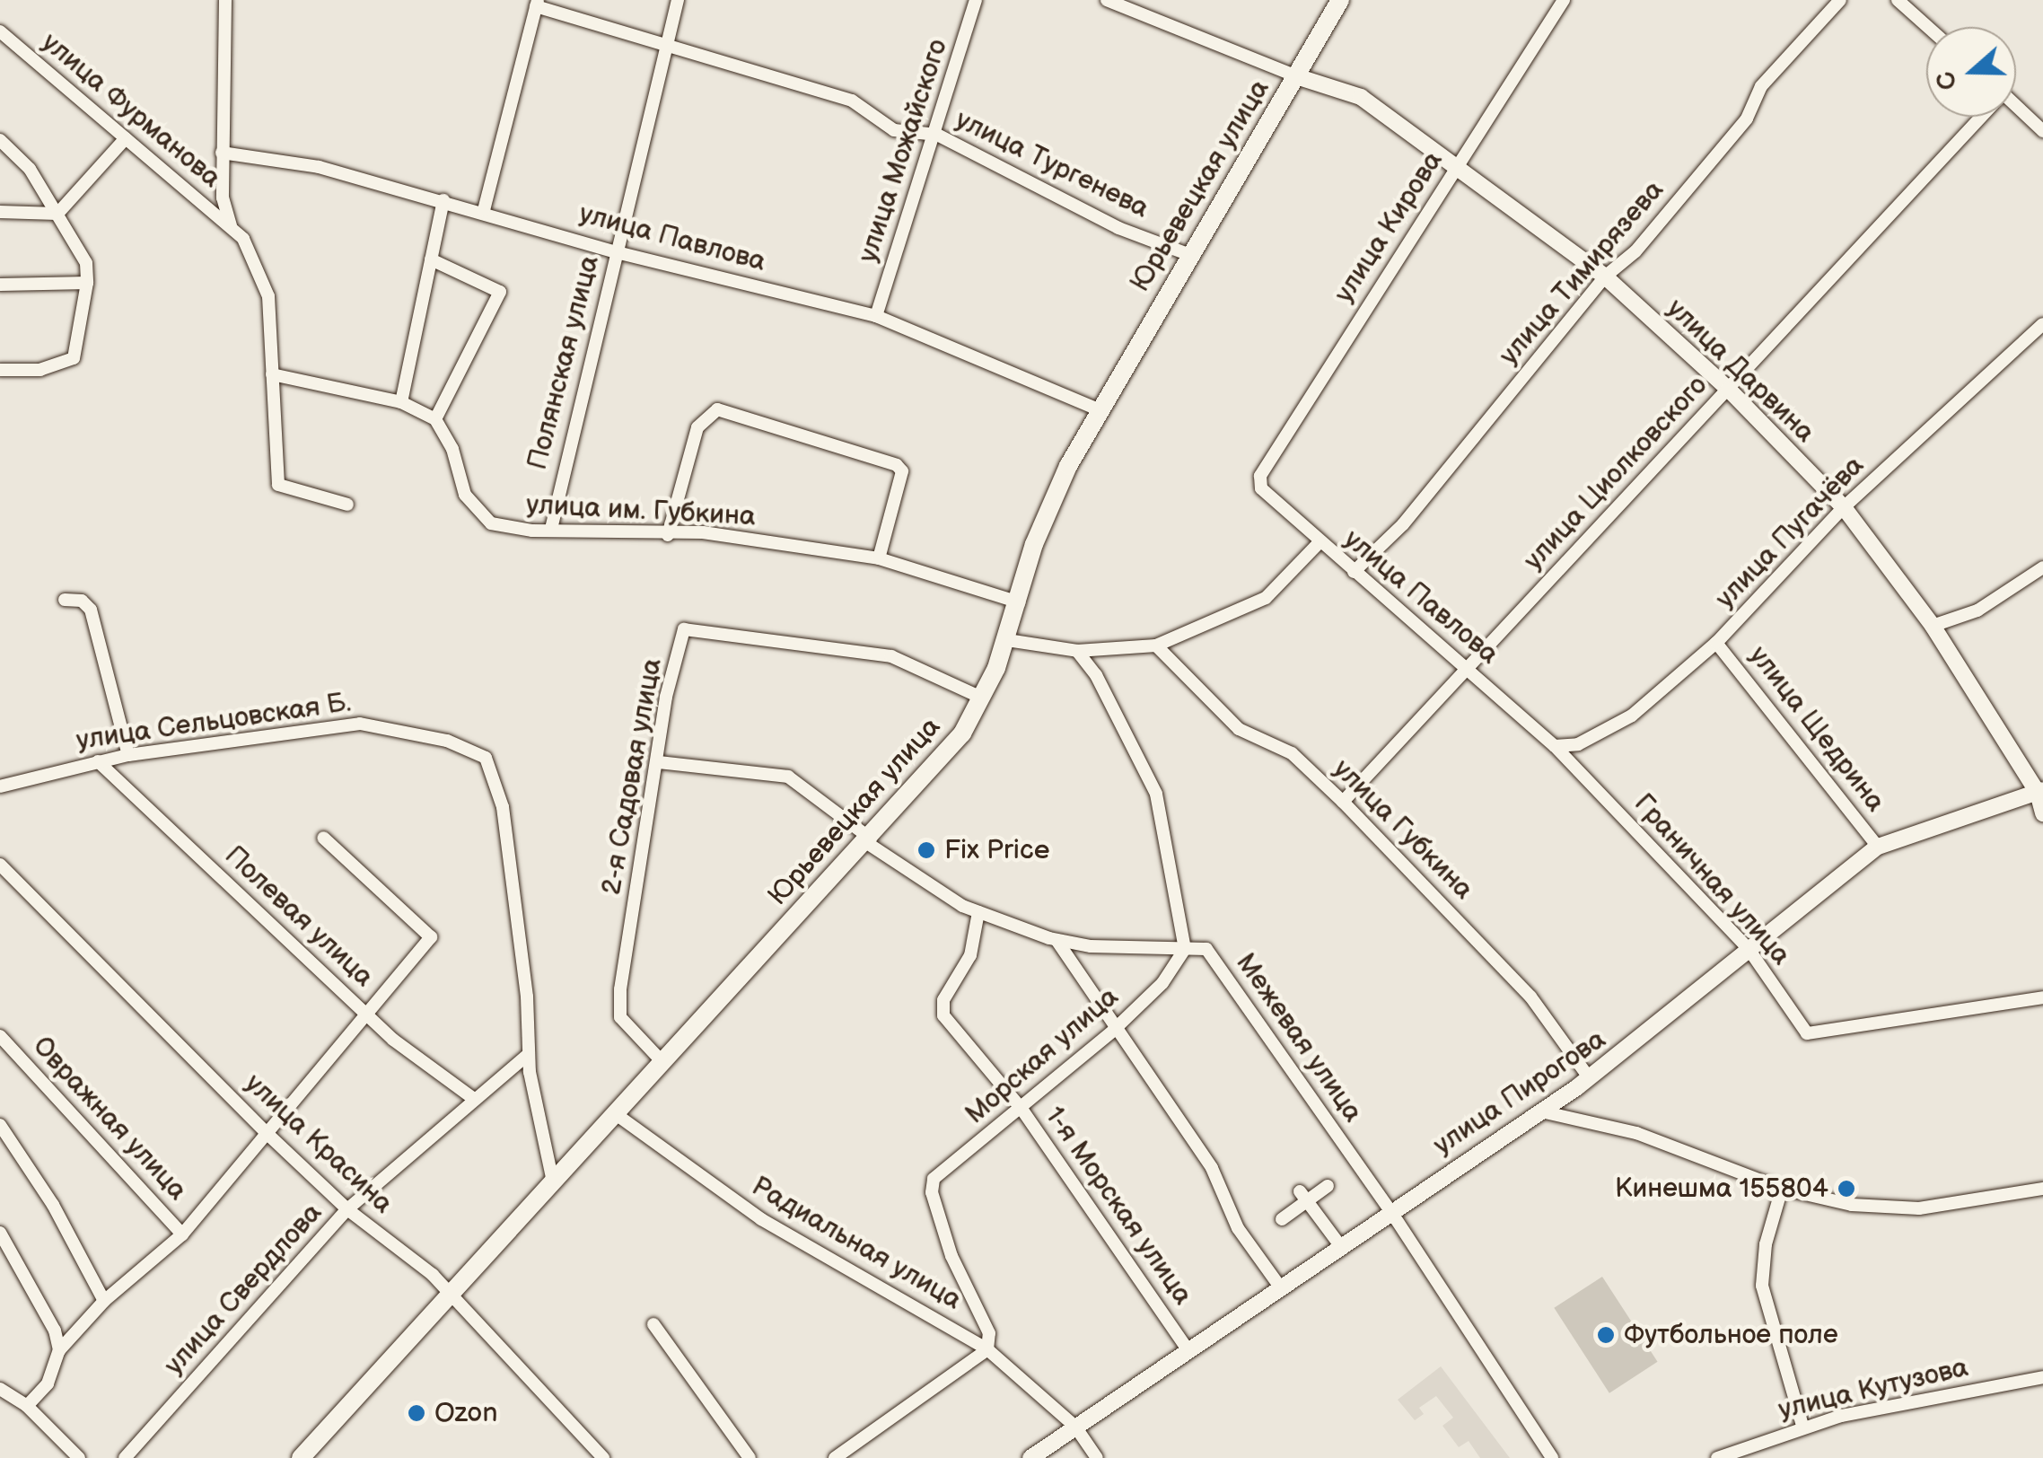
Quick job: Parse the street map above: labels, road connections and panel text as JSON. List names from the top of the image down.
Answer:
{
  "streets": {
    "main road": ["Юрьевецкая улица"],
    "street": [
      "улица Фурманова",
      "улица Можайского",
      "улица Тургенева",
      "улица Кирова",
      "улица Павлова",
      "улица Тимирязева",
      "Полянская улица",
      "улица Дарвина",
      "улица Циолковского",
      "улица им. Губкина",
      "улица Пугачёва",
      "улица Сельцовская Б.",
      "улица Щедрина",
      "2-я Садовая улица",
      "улица Губкина",
      "Граничная улица",
      "Полевая улица",
      "Межевая улица",
      "Морская улица",
      "улица Пирогова",
      "Овражная улица",
      "улица Красина",
      "1-я Морская улица",
      "Радиальная улица",
      "улица Свердлова",
      "улица Кутузова"
    ]
  },
  "crossings": [
    ["улица Можайского", "улица Тургенева"],
    ["улица Можайского", "улица Павлова"],
    ["улица Тургенева", "Юрьевецкая улица"],
    ["улица Тургенева", "Полянская улица"],
    ["Юрьевецкая улица", "улица Павлова"],
    ["Юрьевецкая улица", "улица Дарвина"],
    ["Юрьевецкая улица", "улица им. Губкина"],
    ["Юрьевецкая улица", "улица Сельцовская Б."],
    ["Юрьевецкая улица", "2-я Садовая улица"],
    ["Юрьевецкая улица", "Межевая улица"],
    ["Юрьевецкая улица", "улица Красина"],
    ["Юрьевецкая улица", "Радиальная улица"],
    ["улица Кирова", "улица Павлова"],
    ["улица Кирова", "улица Дарвина"],
    ["улица Павлова", "улица Тимирязева"],
    ["улица Павлова", "Полянская улица"],
    ["улица Павлова", "улица Циолковского"],
    ["улица Павлова", "улица Пугачёва"],
    ["улица Павлова", "Граничная улица"],
    ["улица Тимирязева", "улица Дарвина"],
    ["Полянская улица", "улица им. Губкина"],
    ["улица Дарвина", "улица Циолковского"],
    ["улица Дарвина", "улица Пугачёва"],
    ["улица Дарвина", "улица Пирогова"],
    ["улица Циолковского", "улица Губкина"],
    ["улица Пугачёва", "улица Щедрина"],
    ["улица Пугачёва", "Граничная улица"],
    ["улица Сельцовская Б.", "Полевая улица"],
    ["улица Сельцовская Б.", "улица Свердлова"],
    ["улица Щедрина", "улица Пирогова"],
    ["2-я Садовая улица", "Межевая улица"],
    ["улица Губкина", "улица Пирогова"],
    ["Граничная улица", "улица Пирогова"],
    ["Полевая улица", "улица Свердлова"],
    ["Межевая улица", "Морская улица"],
    ["Межевая улица", "улица Пирогова"],
    ["Межевая улица", "1-я Морская улица"],
    ["Морская улица", "1-я Морская улица"],
    ["Морская улица", "Радиальная улица"],
    ["улица Пирогова", "1-я Морская улица"],
    ["улица Красина", "улица Свердлова"]
  ],
  "places": [
    "Fix Price",
    "Кинешма 155804",
    "Футбольное поле",
    "Ozon"
  ],
  "north": "left"
}
